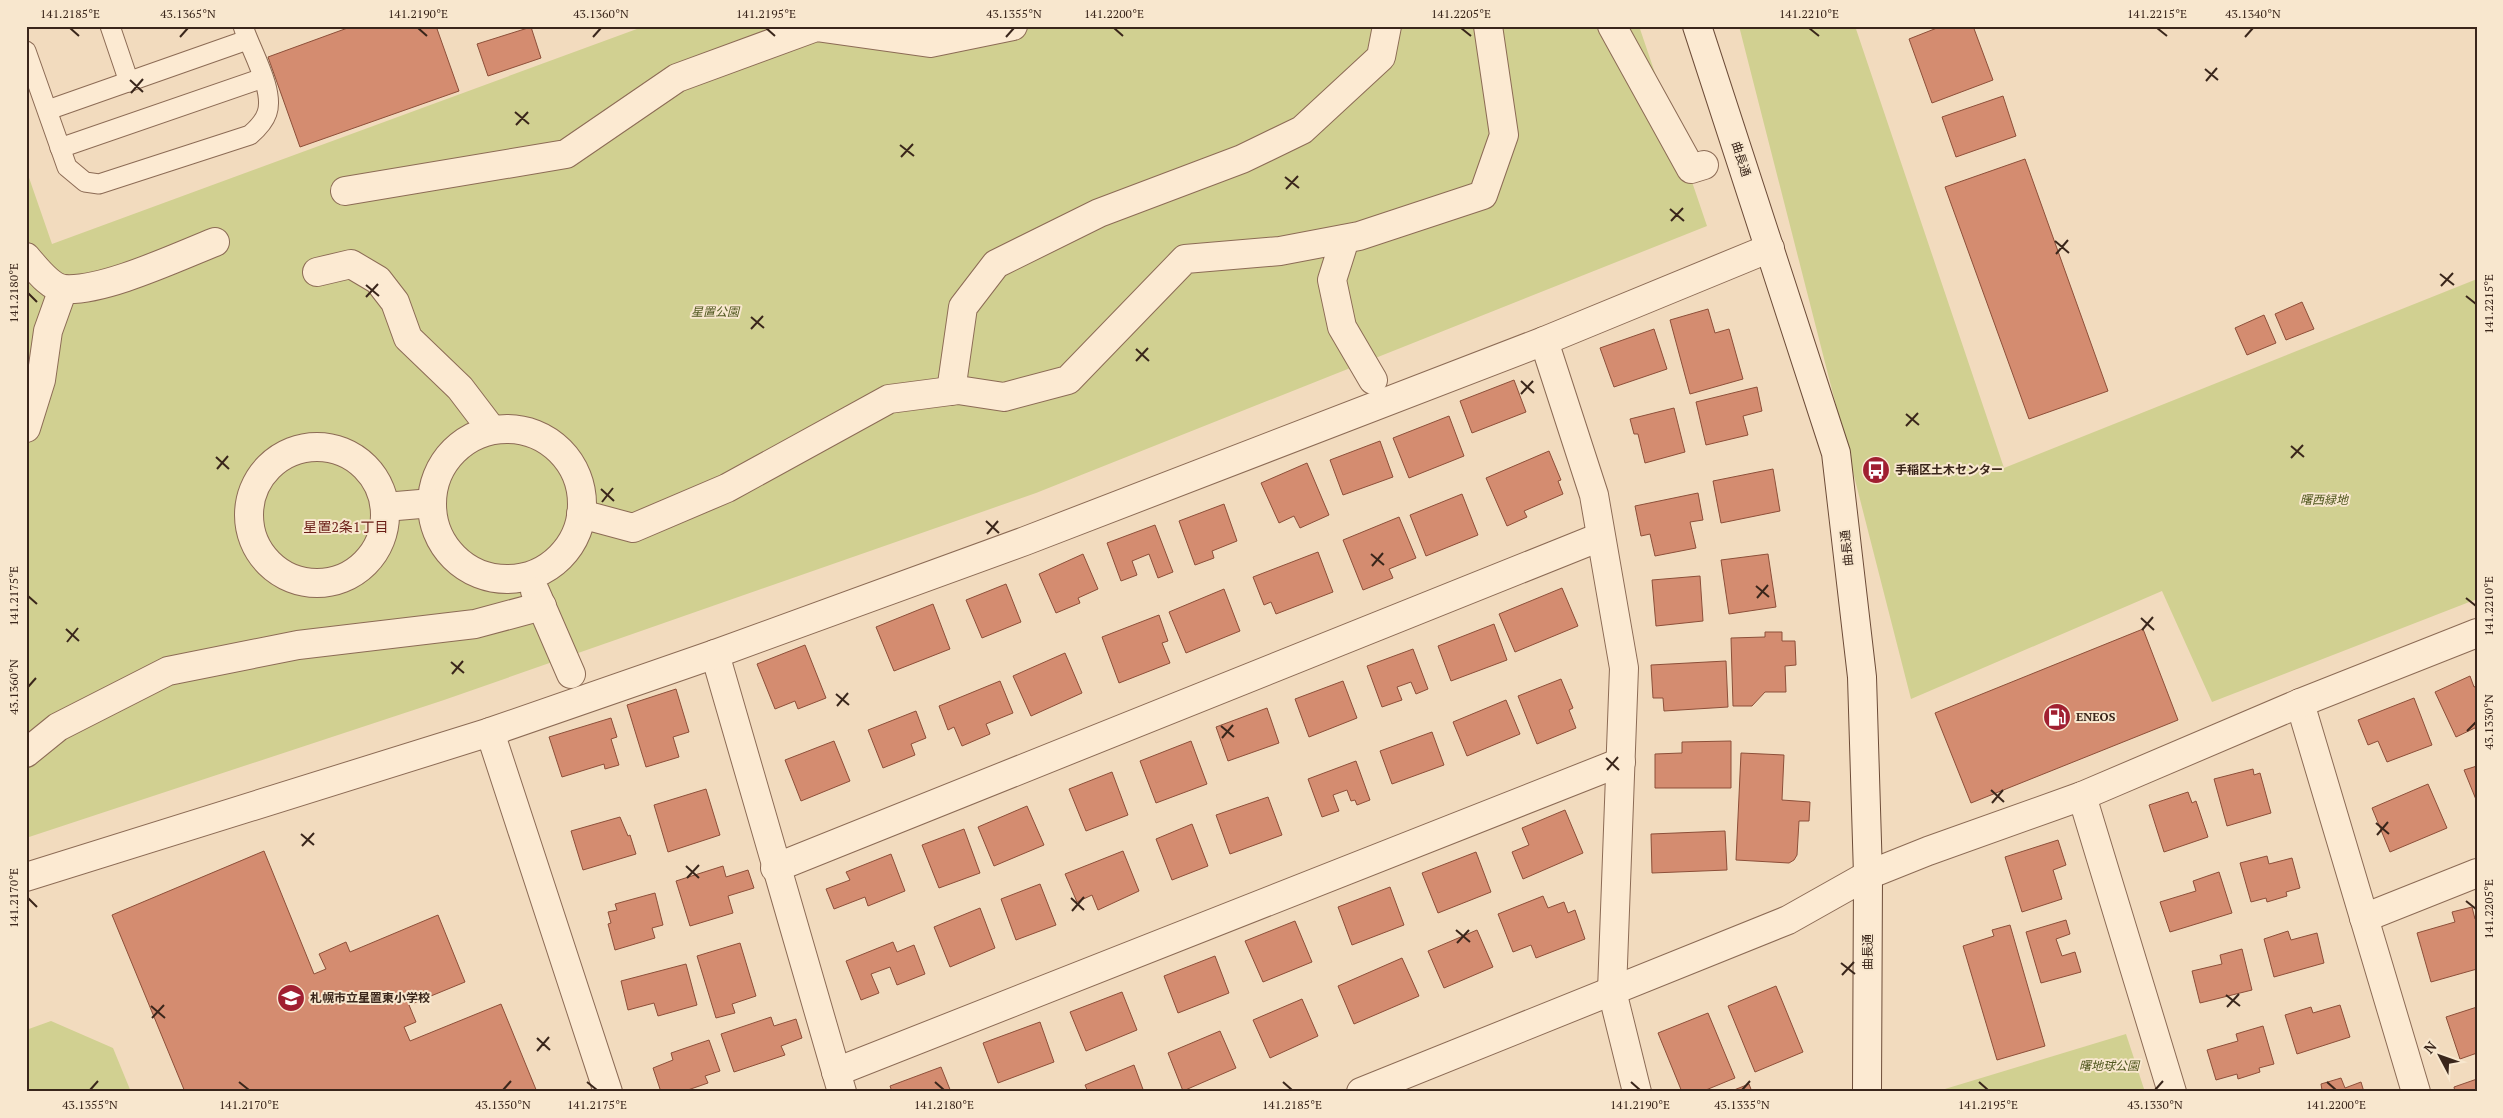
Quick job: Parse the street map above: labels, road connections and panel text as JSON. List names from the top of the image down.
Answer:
{
  "streets": {
    "street": ["曲長通"]
  },
  "districts": ["星置2条1丁目"],
  "parks": ["星置公園", "曙西緑地", "曙地球公園"],
  "places": {
    "bus stop": ["手稲区土木センター"],
    "fuel station": ["ENEOS"],
    "school or university": ["札幌市立星置東小学校"]
  },
  "north": "top left",
  "coordinates": [
    "141.2185°E",
    "43.1365°N",
    "141.2190°E",
    "43.1360°N",
    "141.2195°E",
    "43.1355°N",
    "141.2200°E",
    "141.2205°E",
    "141.2210°E",
    "141.2215°E",
    "43.1340°N",
    "141.2180°E",
    "141.2175°E",
    "43.1330°N",
    "141.2170°E",
    "43.1350°N",
    "43.1335°N"
  ]
}
